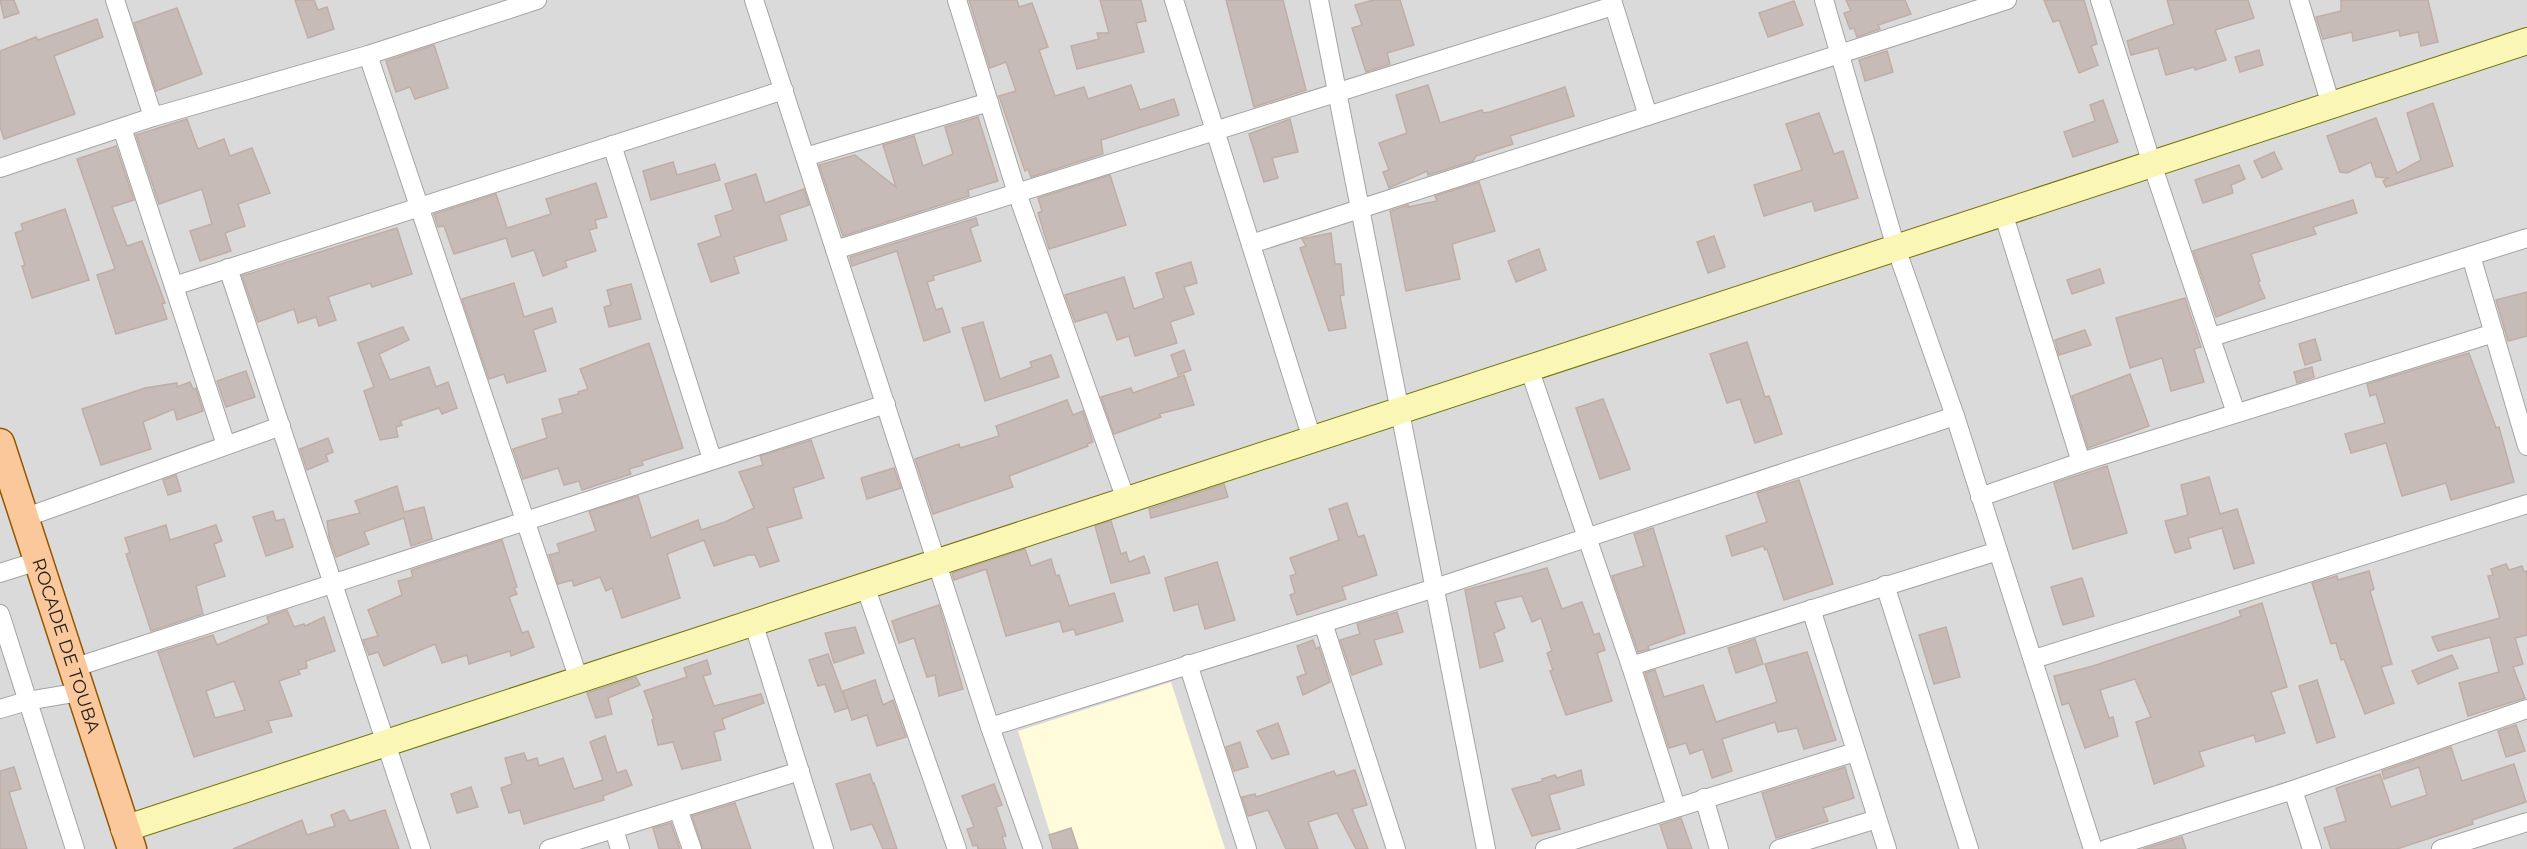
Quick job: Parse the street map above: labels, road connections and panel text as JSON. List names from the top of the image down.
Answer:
{
  "streets": {
    "main road": ["ROCADE DE TOUBA"]
  }
}
